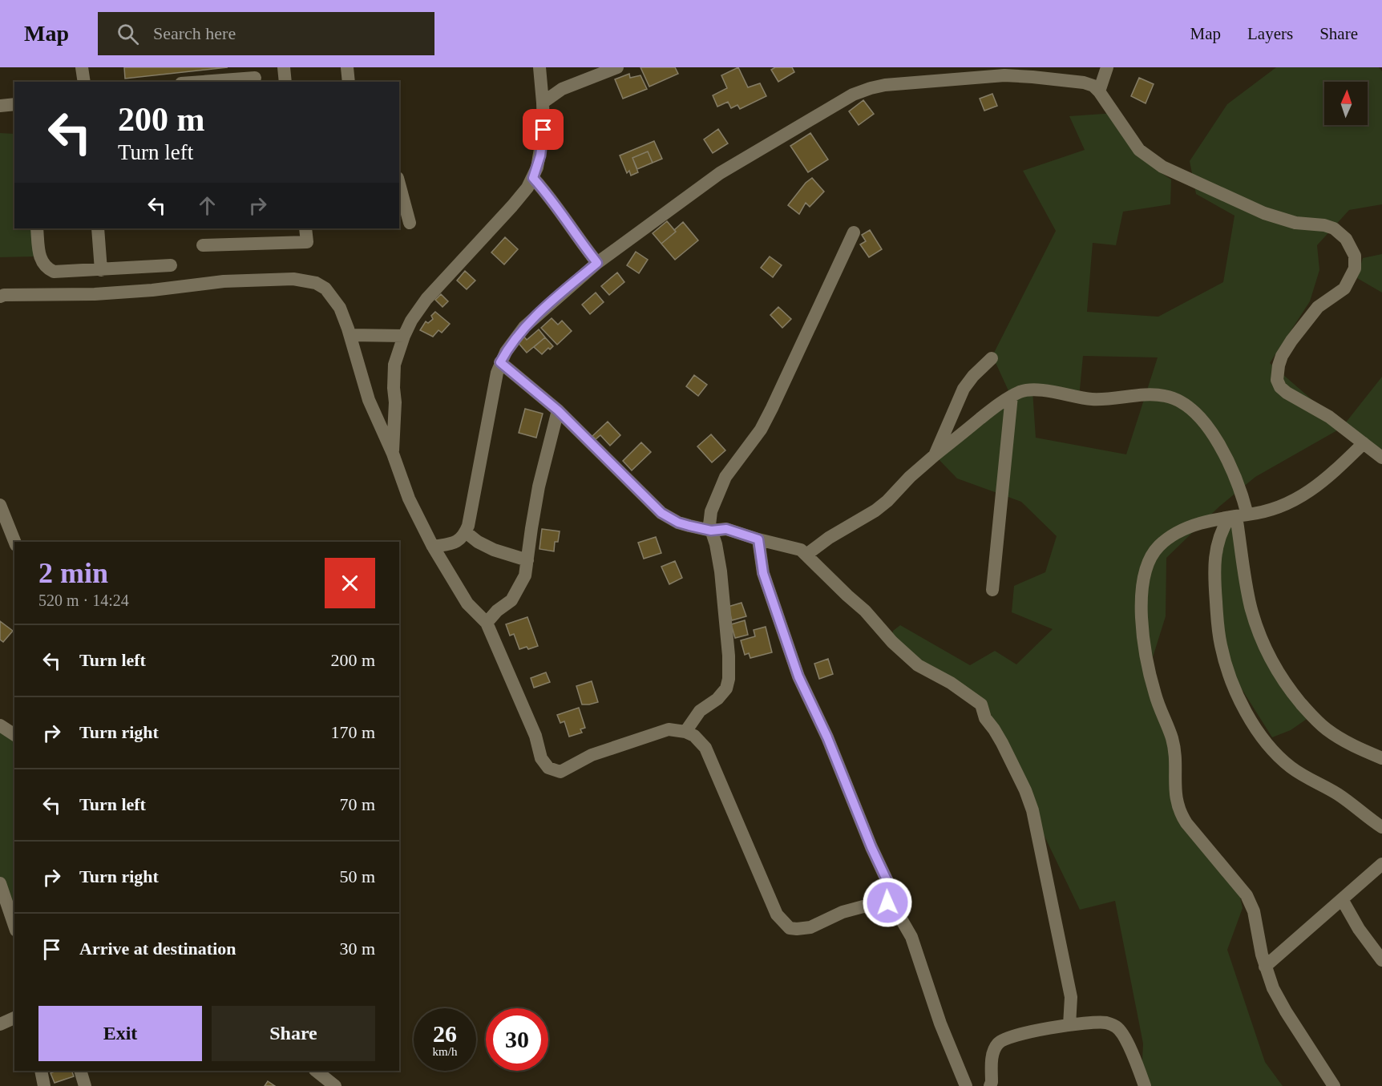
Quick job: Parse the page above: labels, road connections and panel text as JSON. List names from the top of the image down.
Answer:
{
  "north": "top",
  "page": {
    "header": "Map",
    "search": "Search here",
    "nav": ["Map", "Layers", "Share"],
    "turn": ["200 m", "Turn left"],
    "heading": ["2 min", "520 m · 14:24"],
    "list": [
      {
        "name": "Turn left",
        "value": "200 m"
      },
      {
        "name": "Turn right",
        "value": "170 m"
      },
      {
        "name": "Turn left",
        "value": "70 m"
      },
      {
        "name": "Turn right",
        "value": "50 m"
      },
      {
        "name": "Arrive at destination",
        "value": "30 m"
      }
    ],
    "buttons": ["Exit", "Share"],
    "speed": "26 km/h",
    "limit": "30"
  }
}
